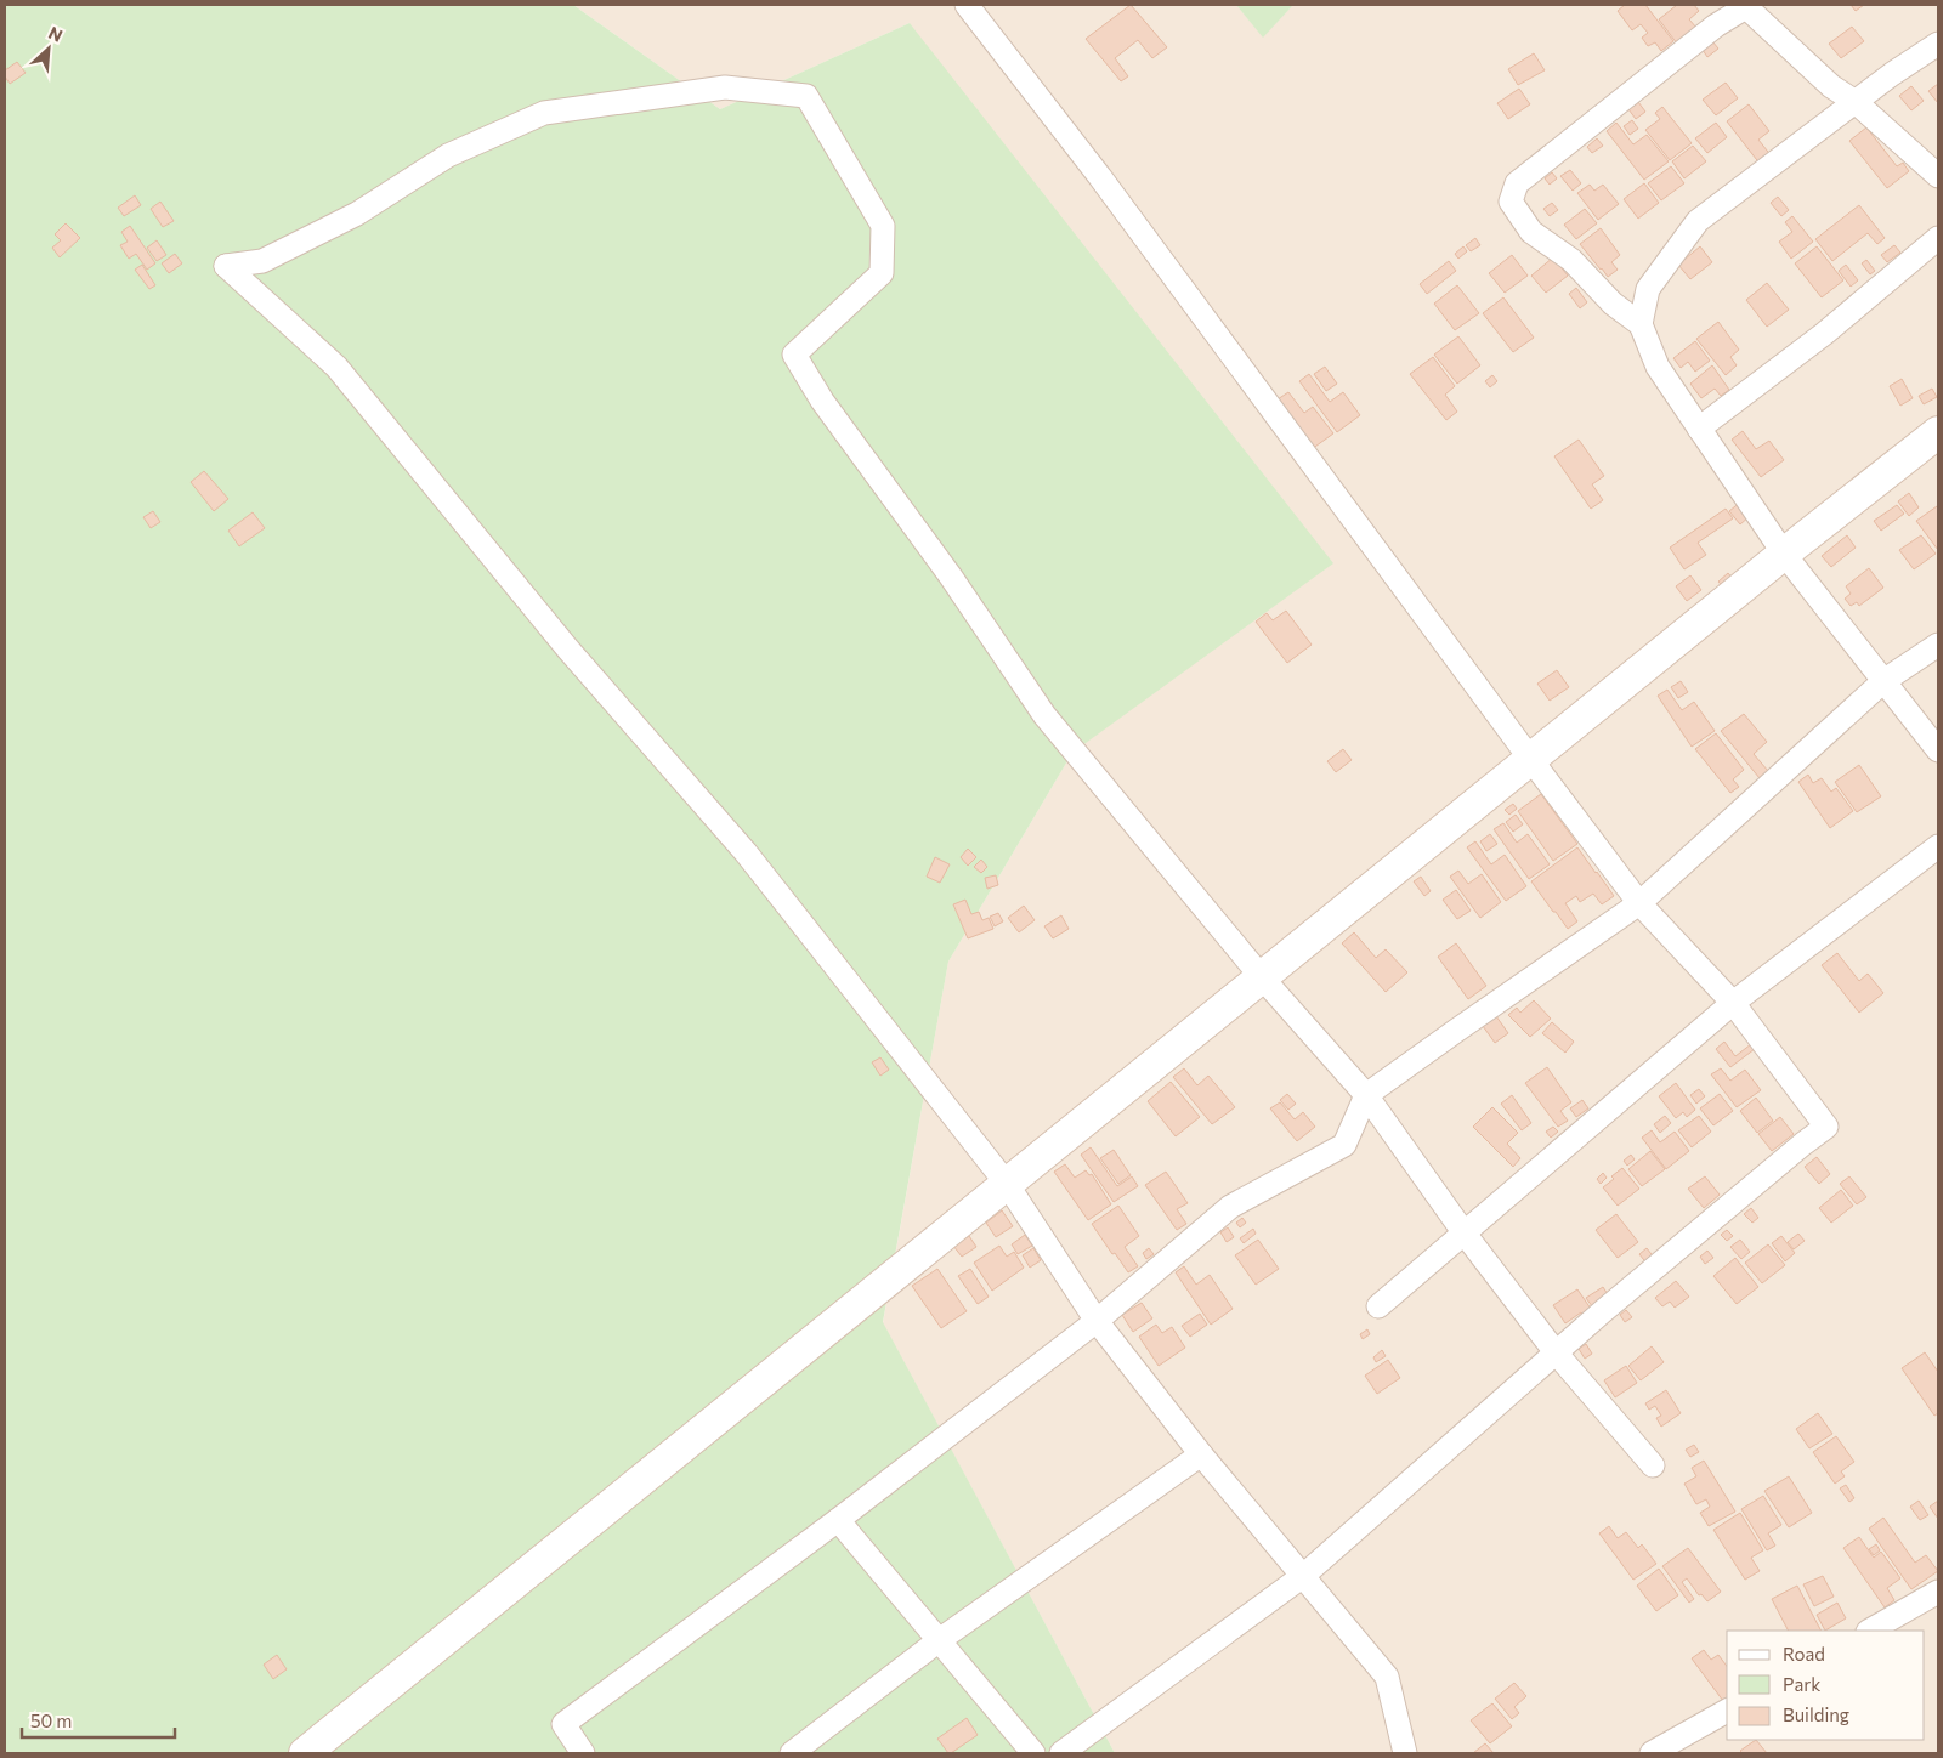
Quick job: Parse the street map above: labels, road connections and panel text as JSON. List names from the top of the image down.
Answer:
{
  "legend": ["Road", "Park", "Building"],
  "scale_bar": "50 m",
  "north": "top right"
}
